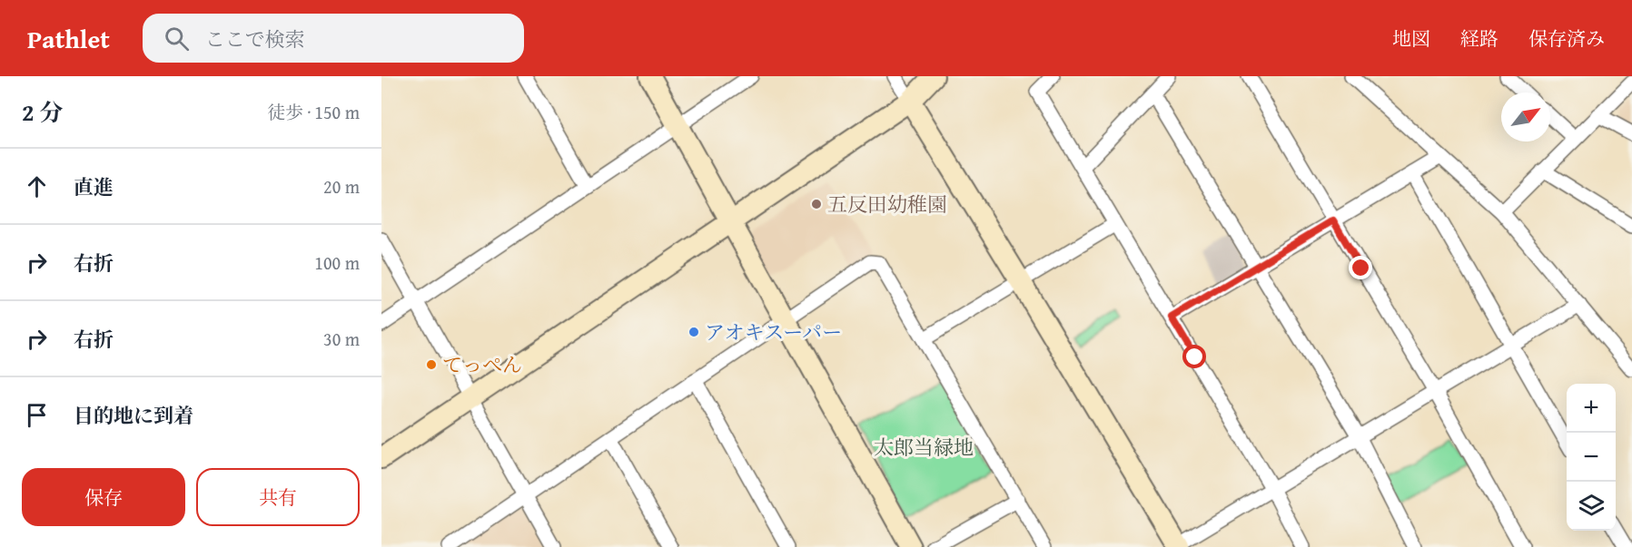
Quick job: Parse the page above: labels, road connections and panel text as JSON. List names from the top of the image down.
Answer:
{
  "parks": ["太郎当緑地"],
  "places": ["五反田幼稚園", "アオキスーパー", "てっぺん"],
  "north": "top right",
  "page": {
    "header": "Pathlet",
    "search": "ここで検索",
    "nav": ["地図", "経路", "保存済み"],
    "heading": ["2 分", "徒歩 · 150 m"],
    "list": [
      ["直進", "20 m"],
      ["右折", "100 m"],
      ["右折", "30 m"],
      "目的地に到着"
    ],
    "map_buttons": ["+", "−"],
    "buttons": ["保存", "共有"]
  }
}
